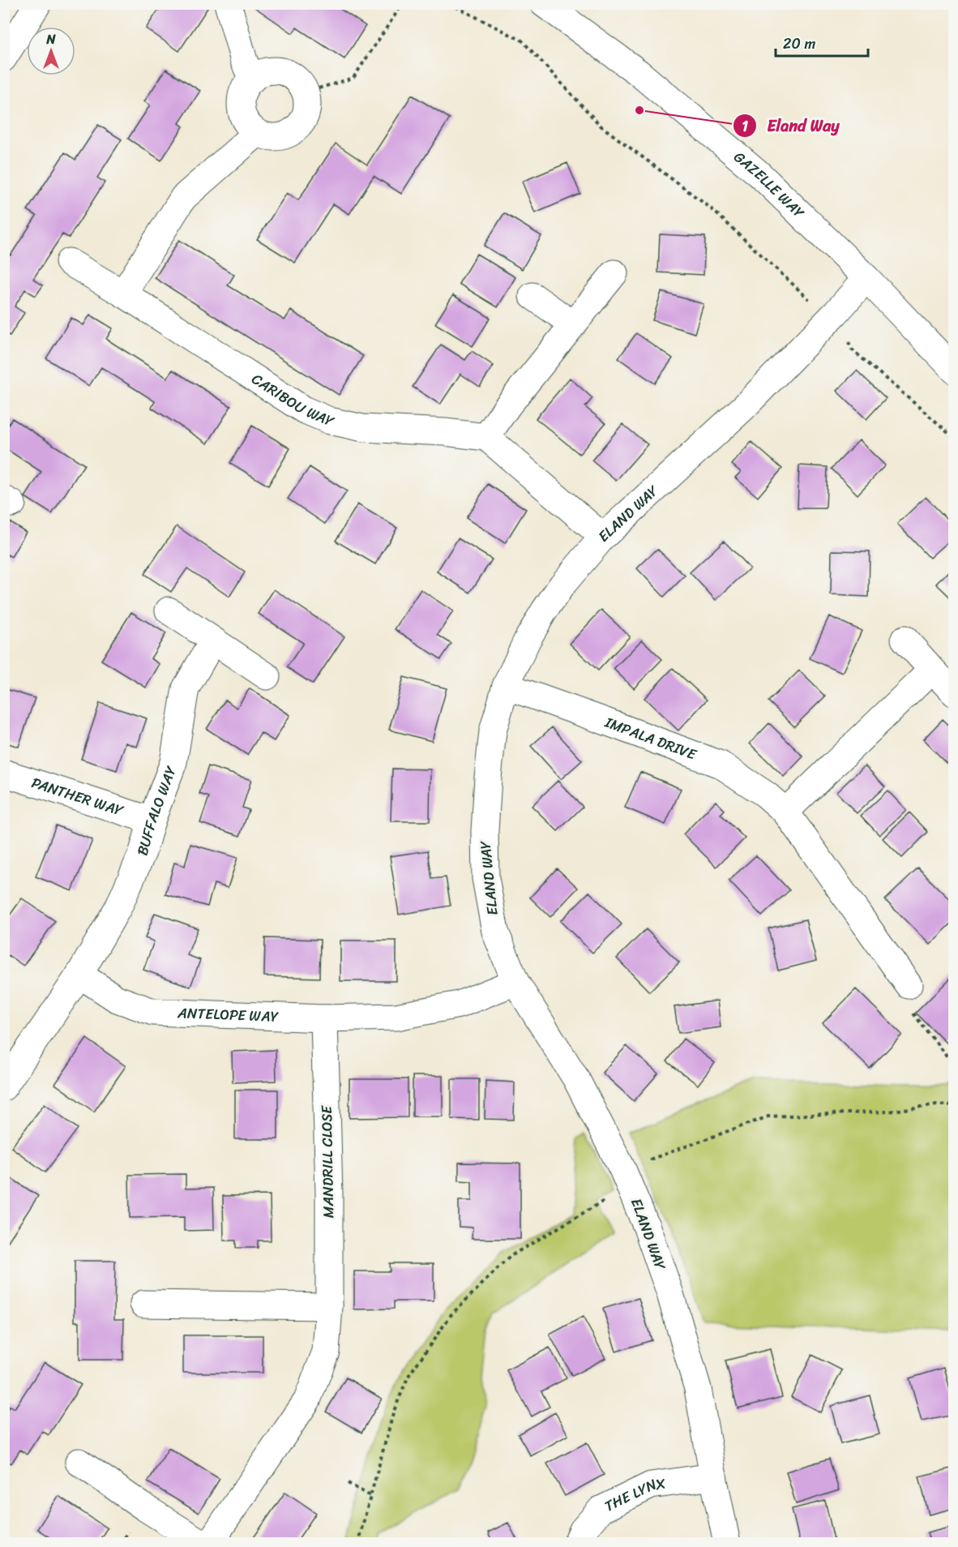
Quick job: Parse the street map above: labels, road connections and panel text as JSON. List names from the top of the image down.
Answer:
{
  "streets": {
    "street": [
      "GAZELLE WAY",
      "CARIBOU WAY",
      "ELAND WAY",
      "IMPALA DRIVE",
      "PANTHER WAY",
      "BUFFALO WAY",
      "ANTELOPE WAY",
      "MANDRILL CLOSE",
      "THE LYNX"
    ]
  },
  "crossings": [
    ["GAZELLE WAY", "ELAND WAY"],
    ["ELAND WAY", "IMPALA DRIVE"],
    ["ELAND WAY", "ANTELOPE WAY"],
    ["ELAND WAY", "THE LYNX"],
    ["PANTHER WAY", "BUFFALO WAY"],
    ["BUFFALO WAY", "ANTELOPE WAY"],
    ["ANTELOPE WAY", "MANDRILL CLOSE"]
  ],
  "places": ["Eland Way"],
  "scale_bar": "20 m",
  "north": "top"
}
